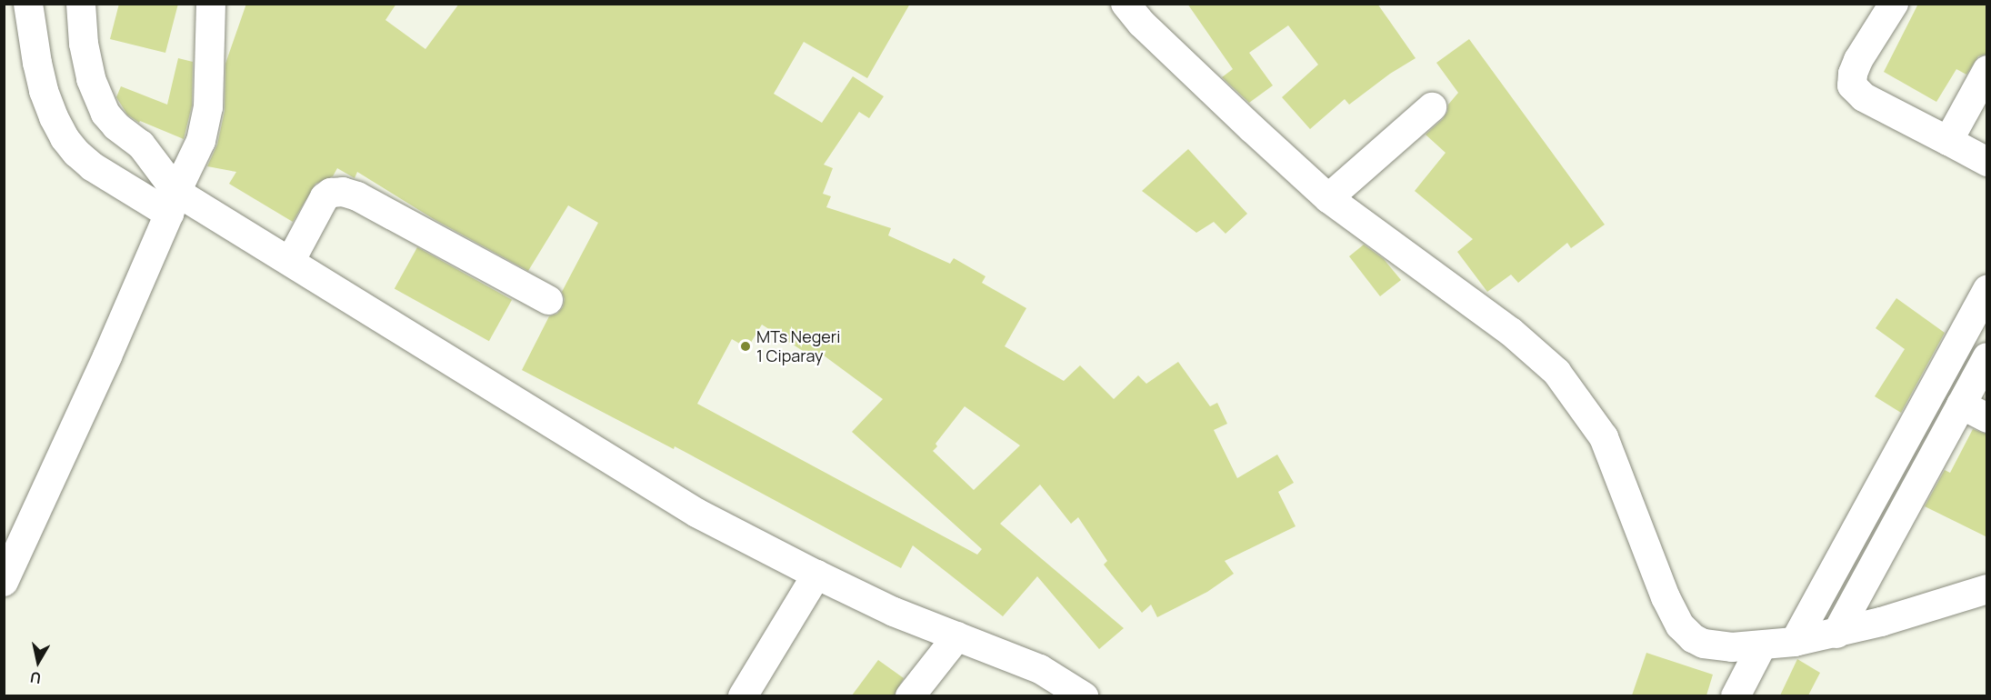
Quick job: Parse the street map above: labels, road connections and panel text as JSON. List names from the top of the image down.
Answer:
{
  "places": ["MTs Negeri 1 Ciparay"],
  "north": "bottom"
}
